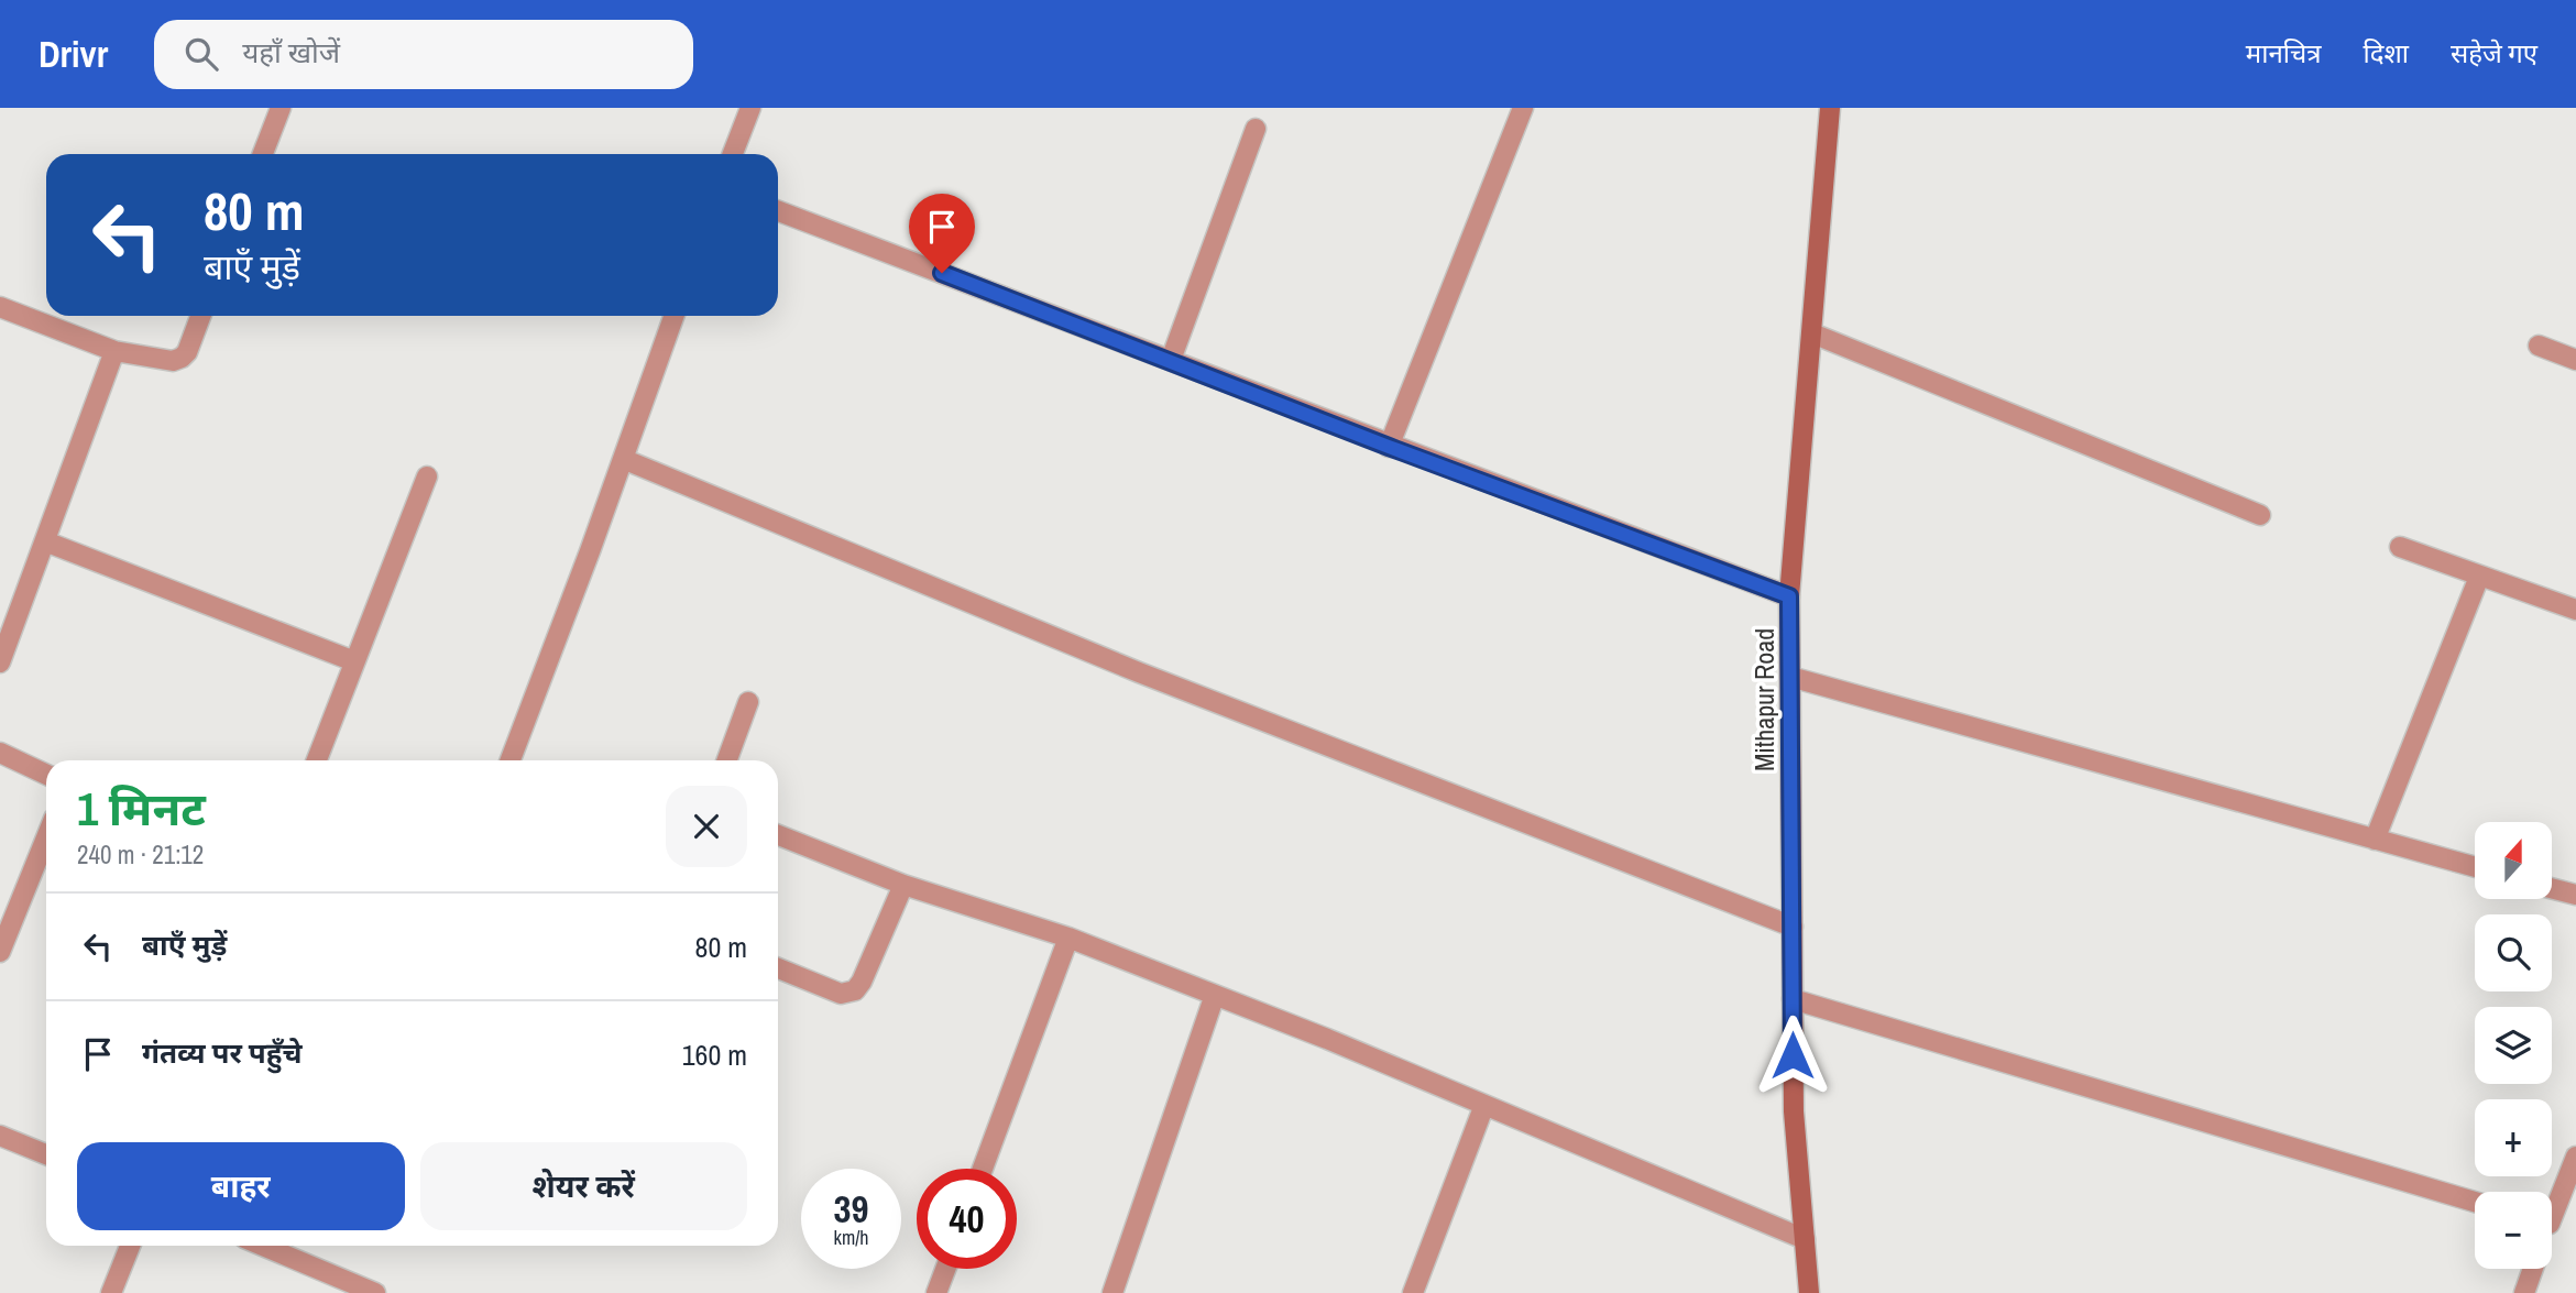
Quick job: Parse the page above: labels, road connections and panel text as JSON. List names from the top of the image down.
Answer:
{
  "streets": {
    "street": ["Mithapur Road"]
  },
  "north": "top",
  "page": {
    "header": "Drivr",
    "search": "यहाँ खोजें",
    "nav": ["मानचित्र", "दिशा", "सहेजे गए"],
    "turn": ["80 m", "बाएँ मुड़ें"],
    "heading": ["1 मिनट", "240 m · 21:12"],
    "map_buttons": ["+", "−"],
    "list": [
      {
        "name": "बाएँ मुड़ें",
        "value": "80 m"
      },
      {
        "name": "गंतव्य पर पहुँचे",
        "value": "160 m"
      }
    ],
    "buttons": ["बाहर", "शेयर करें"],
    "speed": "39 km/h",
    "limit": "40"
  }
}
